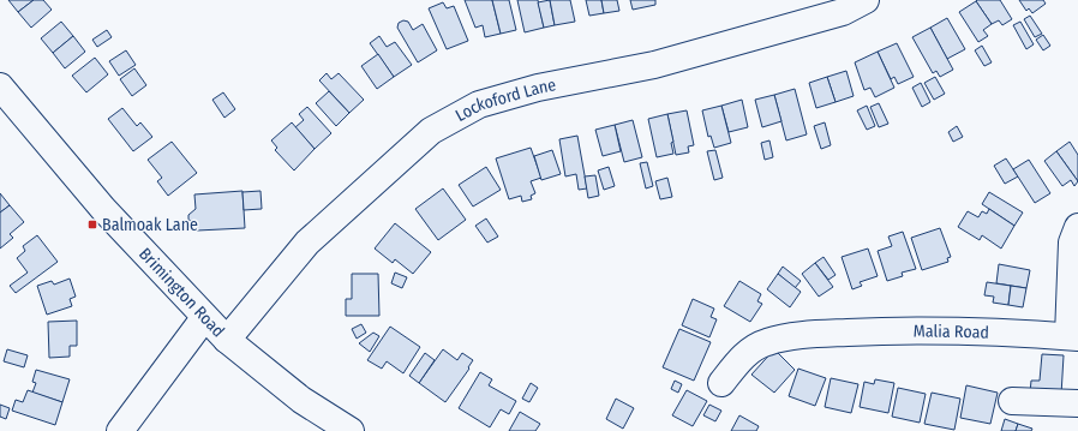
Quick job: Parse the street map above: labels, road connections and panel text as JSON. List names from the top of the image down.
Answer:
{
  "streets": {
    "street": ["Lockoford Lane", "Brimington Road", "Malia Road"]
  },
  "crossings": [
    ["Lockoford Lane", "Brimington Road"]
  ],
  "places": {
    "transit": ["Balmoak Lane"]
  }
}
